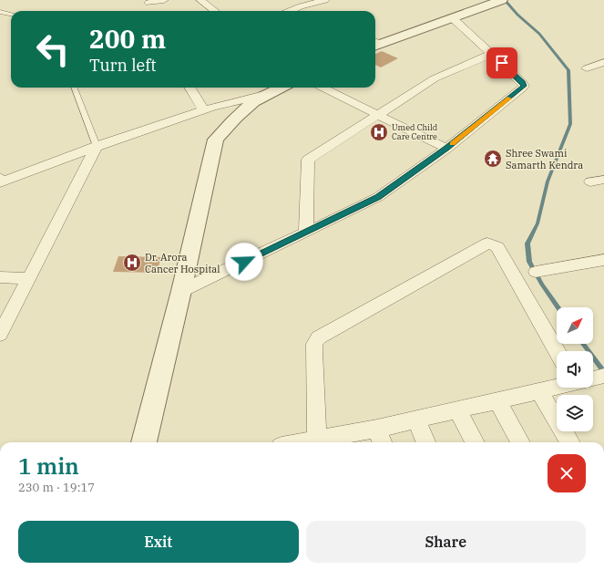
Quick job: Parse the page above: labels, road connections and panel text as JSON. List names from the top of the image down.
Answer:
{
  "places": {
    "hospital": ["Umed Child Care Centre", "Dr. Arora Cancer Hospital"],
    "temple": ["Shree Swami Samarth Kendra"]
  },
  "north": "top right",
  "page": {
    "turn": ["200 m", "Turn left"],
    "heading": ["1 min", "230 m · 19:17"],
    "buttons": ["Exit", "Share"]
  }
}
